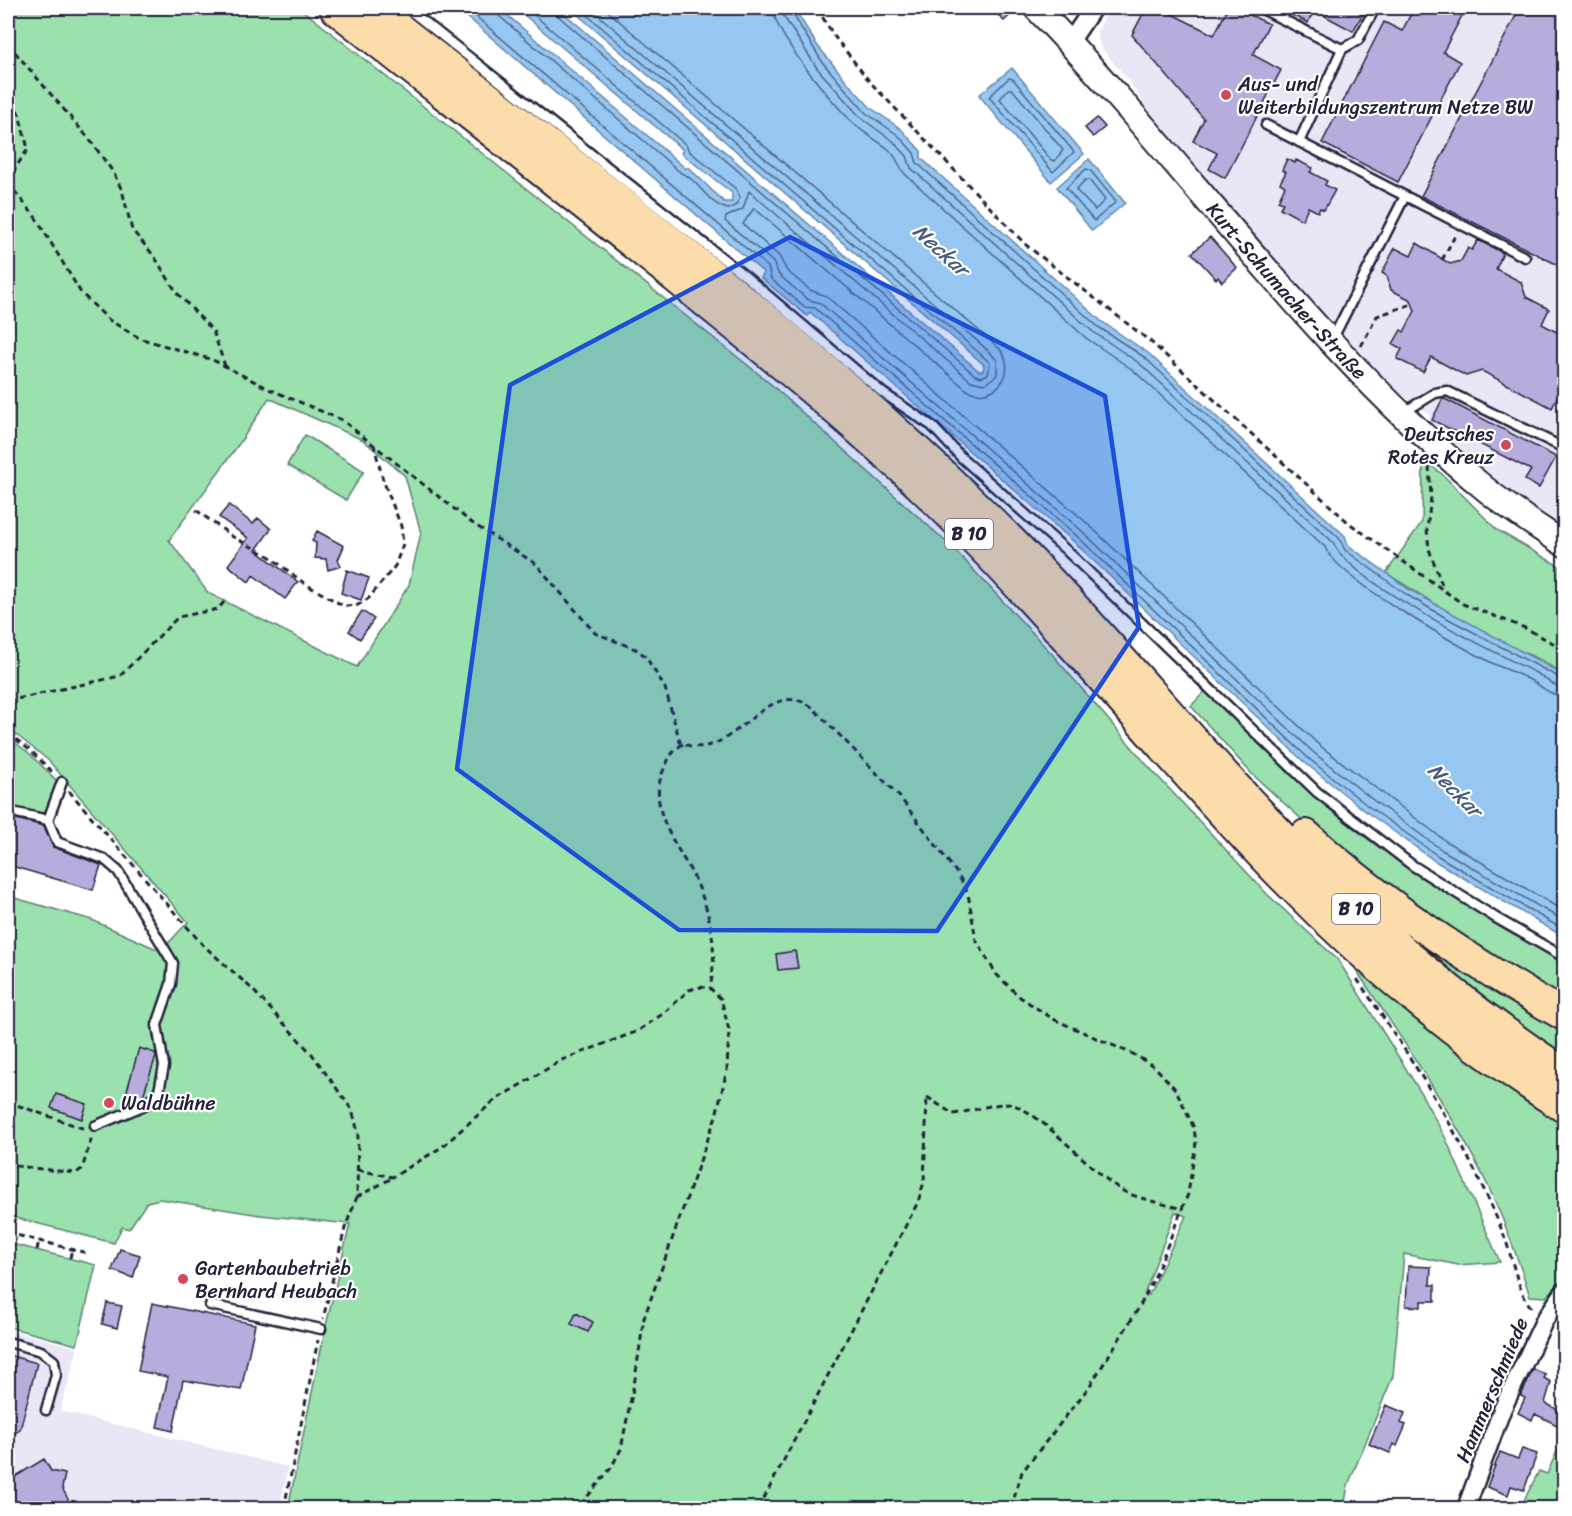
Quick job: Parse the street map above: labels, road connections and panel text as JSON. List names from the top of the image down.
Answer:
{
  "streets": {
    "highway": ["B 10"],
    "street": ["Kurt-Schumacher-Straße", "Hammerschmiede"]
  },
  "water": ["Neckar"],
  "places": [
    "Aus- und Weiterbildungszentrum Netze BW",
    "Deutsches Rotes Kreuz",
    "Waldbühne",
    "Gartenbaubetrieb Bernhard Heubach"
  ]
}
